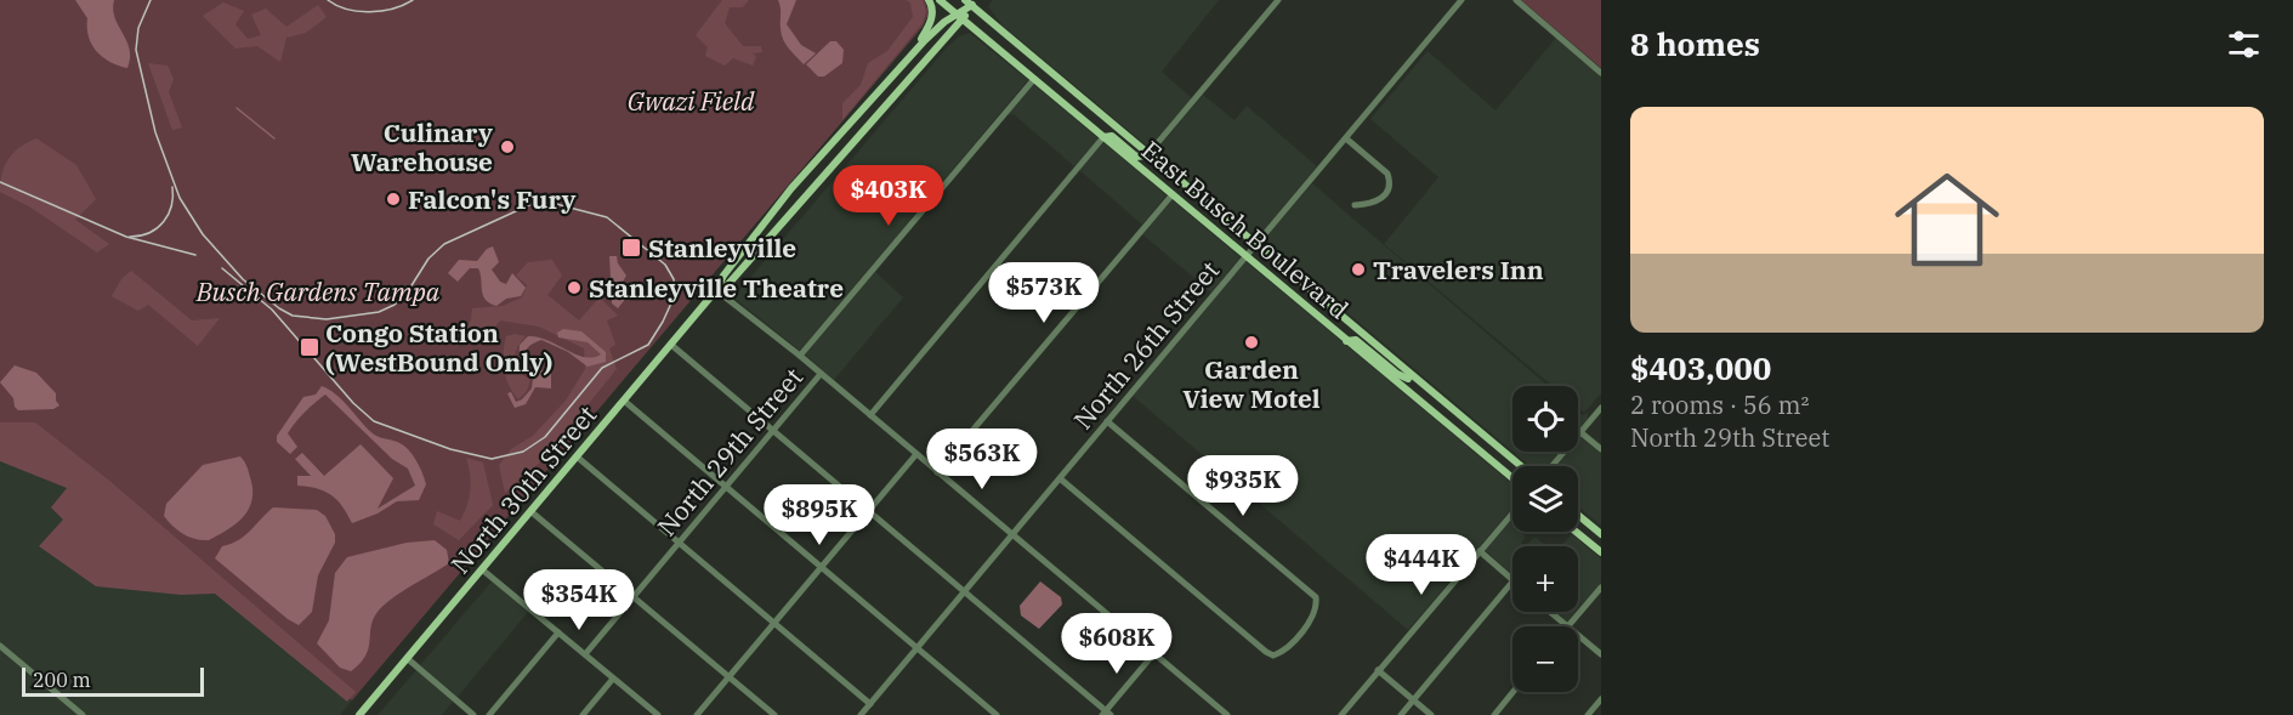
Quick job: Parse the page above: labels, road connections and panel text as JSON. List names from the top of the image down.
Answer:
{
  "streets": {
    "main road": ["East Busch Boulevard", "North 30th Street"],
    "street": ["North 26th Street", "North 29th Street"]
  },
  "crossings": [
    ["East Busch Boulevard", "North 26th Street"],
    ["East Busch Boulevard", "North 29th Street"],
    ["East Busch Boulevard", "North 30th Street"]
  ],
  "parks": ["Gwazi Field", "Busch Gardens Tampa"],
  "places": {
    "other": [
      "Culinary Warehouse",
      "Falcon's Fury",
      "Travelers Inn",
      "Stanleyville Theatre",
      "Garden View Motel"
    ],
    "transit": ["Stanleyville", "Congo Station (WestBound Only)"]
  },
  "scale_bar": "200 m",
  "page": {
    "heading": "8 homes",
    "list": [
      {
        "name": "$403,000",
        "note": "2 rooms · 56 m² · North 29th Street"
      }
    ],
    "price": [
      "$403K",
      "$573K",
      "$563K",
      "$935K",
      "$895K",
      "$444K",
      "$354K",
      "$608K"
    ],
    "map_buttons": ["+", "−"],
    "scale": "200 m"
  }
}
